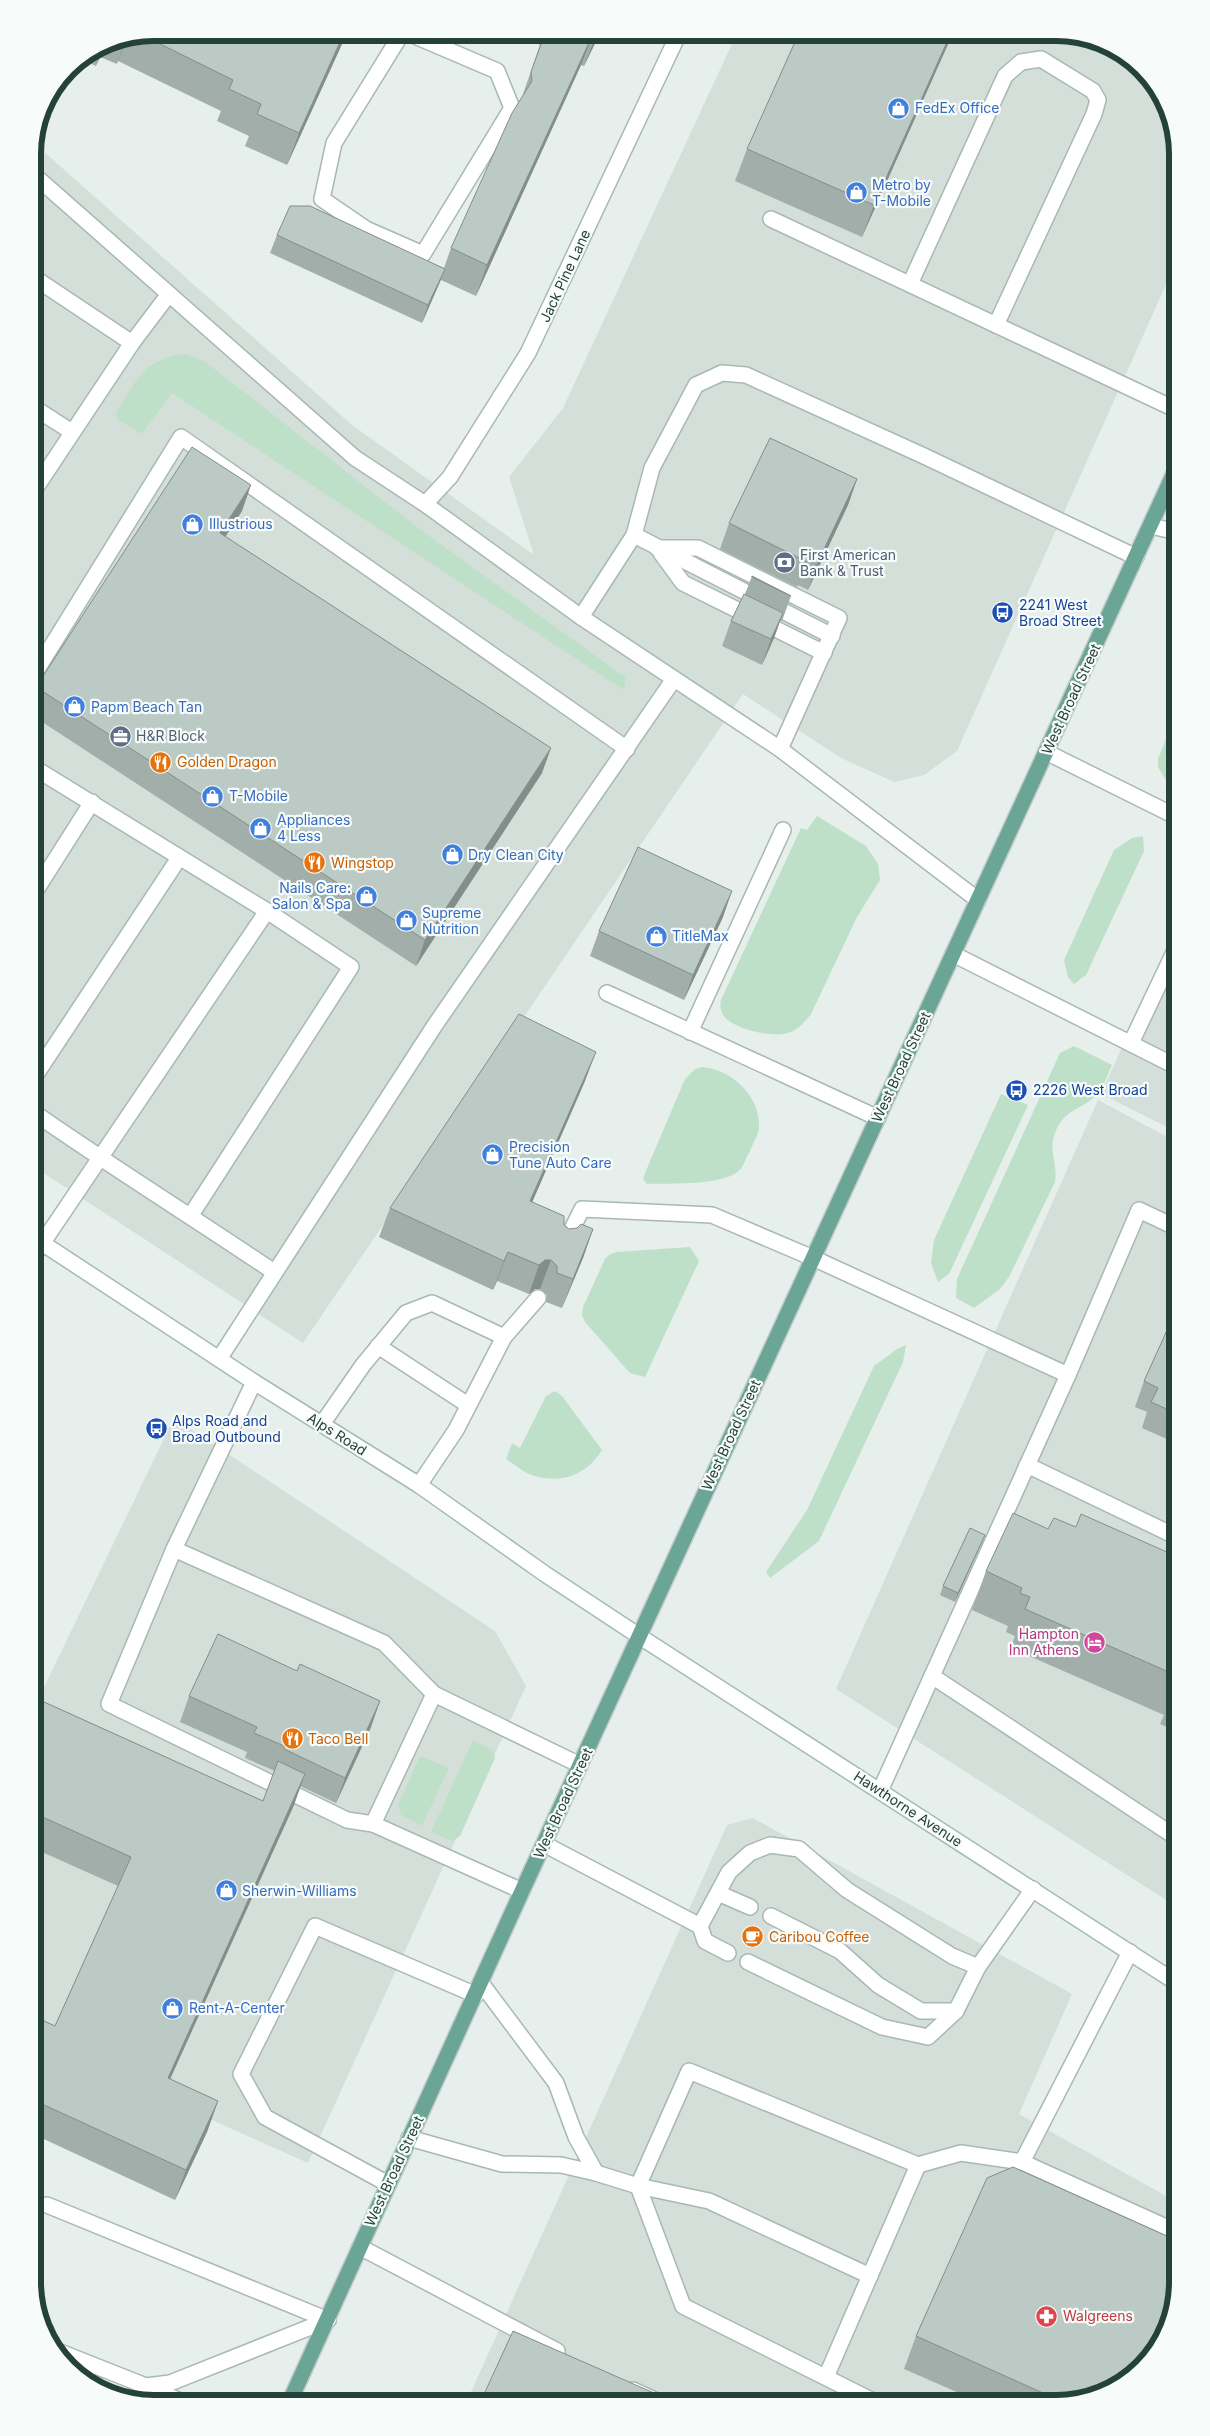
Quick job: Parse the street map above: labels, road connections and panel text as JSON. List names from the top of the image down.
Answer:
{
  "streets": {
    "main road": [
      "Jack Pine Lane",
      "West Broad Street",
      "Alps Road",
      "Hawthorne Avenue"
    ]
  },
  "crossings": [
    ["West Broad Street", "Alps Road"],
    ["West Broad Street", "Hawthorne Avenue"],
    ["Alps Road", "Hawthorne Avenue"]
  ],
  "places": {
    "shop": [
      "FedEx Office",
      "Metro by T-Mobile",
      "Illustrious",
      "Papm Beach Tan",
      "T-Mobile",
      "Appliances 4 Less",
      "Dry Clean City",
      "Nails Care: Salon & Spa",
      "Supreme Nutrition",
      "TitleMax",
      "Precision Tune Auto Care",
      "Sherwin-Williams",
      "Rent-A-Center"
    ],
    "bank": ["First American Bank & Trust"],
    "bus stop": ["2241 West Broad Street", "2226 West Broad", "Alps Road and Broad Outbound"],
    "office": ["H&R Block"],
    "restaurant": ["Golden Dragon", "Wingstop", "Taco Bell"],
    "hotel": ["Hampton Inn Athens"],
    "cafe": ["Caribou Coffee"],
    "pharmacy": ["Walgreens"]
  }
}
